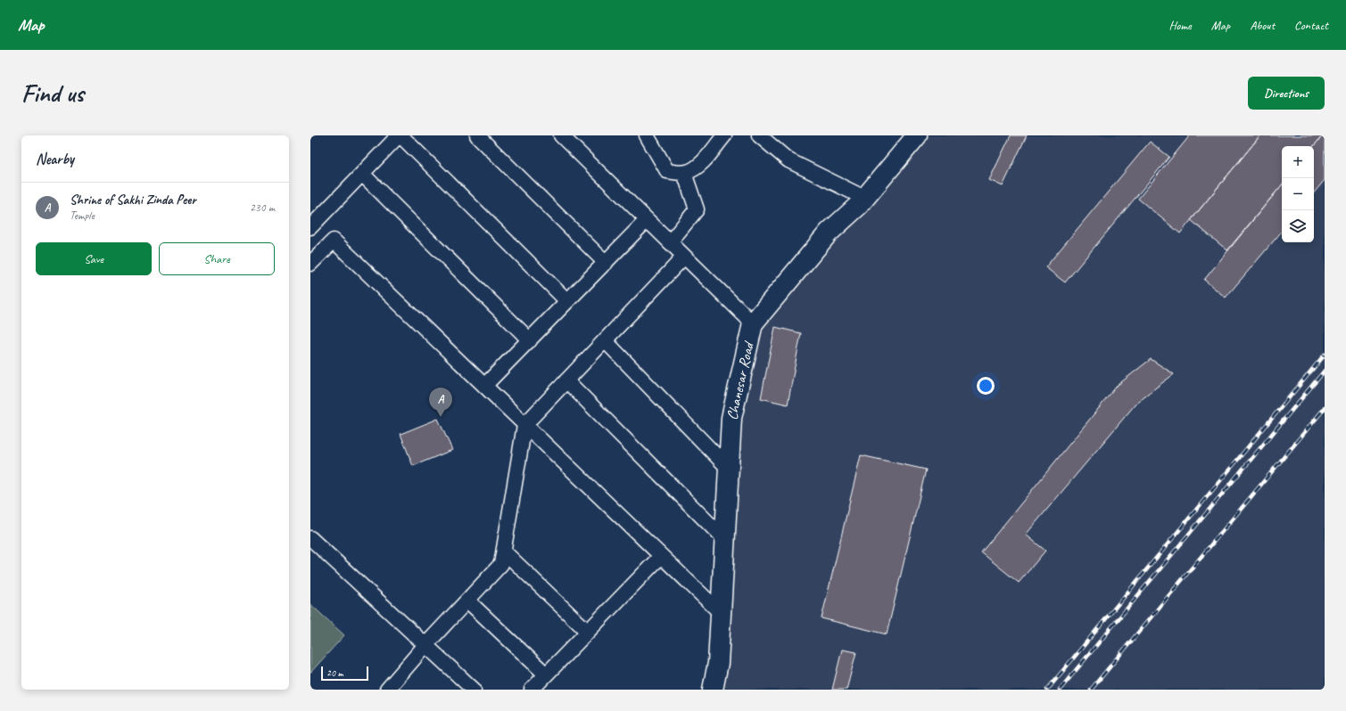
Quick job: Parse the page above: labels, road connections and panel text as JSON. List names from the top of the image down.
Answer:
{
  "streets": {
    "street": ["Chanesar Road"]
  },
  "scale_bar": "20 m",
  "page": {
    "header": "Map",
    "nav": [
      "Home",
      "Map",
      "About",
      "Contact"
    ],
    "buttons": [
      "Directions",
      ["Save", "Share"]
    ],
    "title": "Find us",
    "heading": "Nearby",
    "map_buttons": ["+", "−"],
    "list": [
      {
        "mark": "A",
        "name": "Shrine of Sakhi Zinda Peer",
        "note": "Temple",
        "value": "230 m"
      }
    ],
    "pins": "A",
    "scale": "20 m"
  }
}
